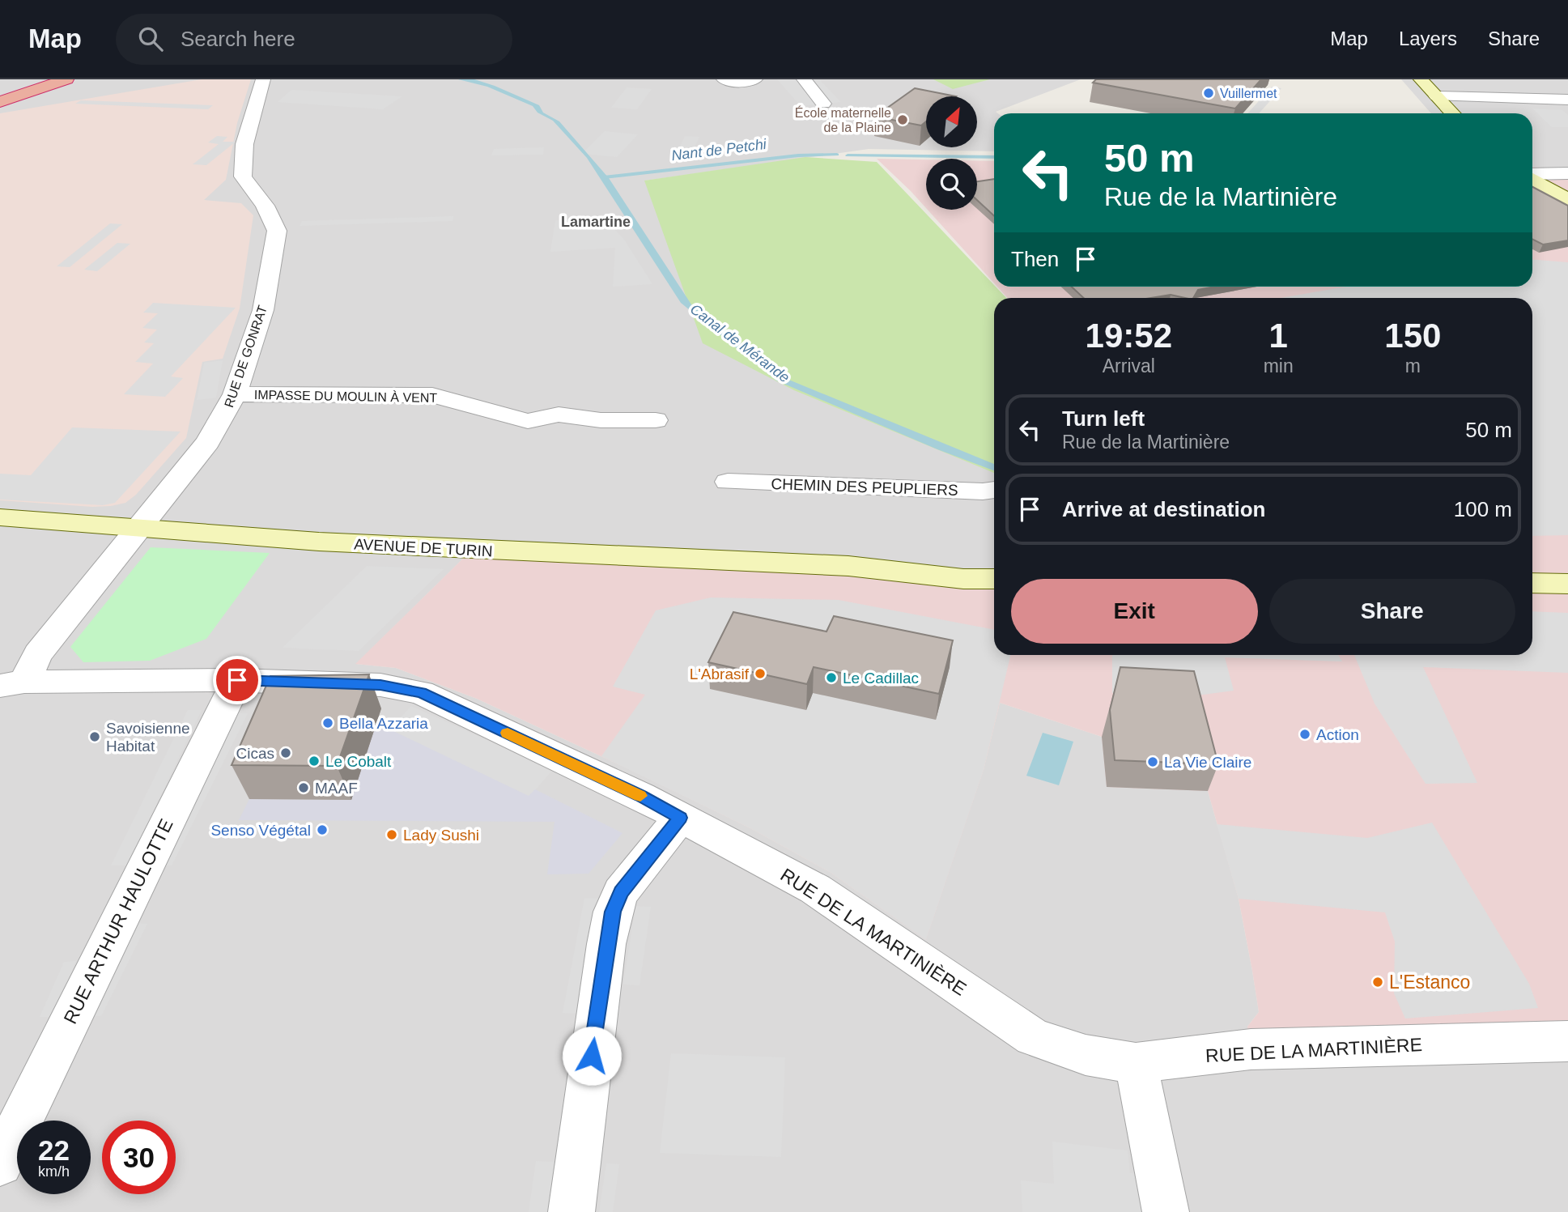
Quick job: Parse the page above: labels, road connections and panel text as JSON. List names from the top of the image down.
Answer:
{
  "streets": {
    "main road": ["AVENUE DE TURIN"],
    "street": [
      "RUE DE GONRAT",
      "IMPASSE DU MOULIN À VENT",
      "CHEMIN DES PEUPLIERS",
      "RUE ARTHUR HAULOTTE",
      "RUE DE LA MARTINIÈRE"
    ]
  },
  "crossings": [
    ["RUE DE GONRAT", "IMPASSE DU MOULIN À VENT"],
    ["RUE DE GONRAT", "AVENUE DE TURIN"],
    ["RUE DE GONRAT", "RUE DE LA MARTINIÈRE"],
    ["RUE ARTHUR HAULOTTE", "RUE DE LA MARTINIÈRE"]
  ],
  "districts": ["Lamartine"],
  "water": ["Nant de Petchi", "Canal de Mérande"],
  "places": [
    "Vuillermet",
    "École maternelle de la Plaine",
    "L'Abrasif",
    "Le Cadillac",
    "Bella Azzaria",
    "Action",
    "Savoisienne Habitat",
    "Cicas",
    "Le Cobalt",
    "La Vie Claire",
    "MAAF",
    "Senso Végétal",
    "Lady Sushi",
    "L'Estanco"
  ],
  "north": "top right",
  "page": {
    "header": "Map",
    "search": "Search here",
    "nav": ["Map", "Layers", "Share"],
    "turn": ["50 m", "Rue de la Martinière"],
    "then": "Then",
    "eta": [
      "19:52",
      "Arrival",
      "1",
      "min",
      "150",
      "m"
    ],
    "list": [
      {
        "name": "Turn left",
        "note": "Rue de la Martinière",
        "value": "50 m"
      },
      {
        "name": "Arrive at destination",
        "value": "100 m"
      }
    ],
    "buttons": ["Exit", "Share"],
    "speed": "22 km/h",
    "limit": "30"
  }
}
